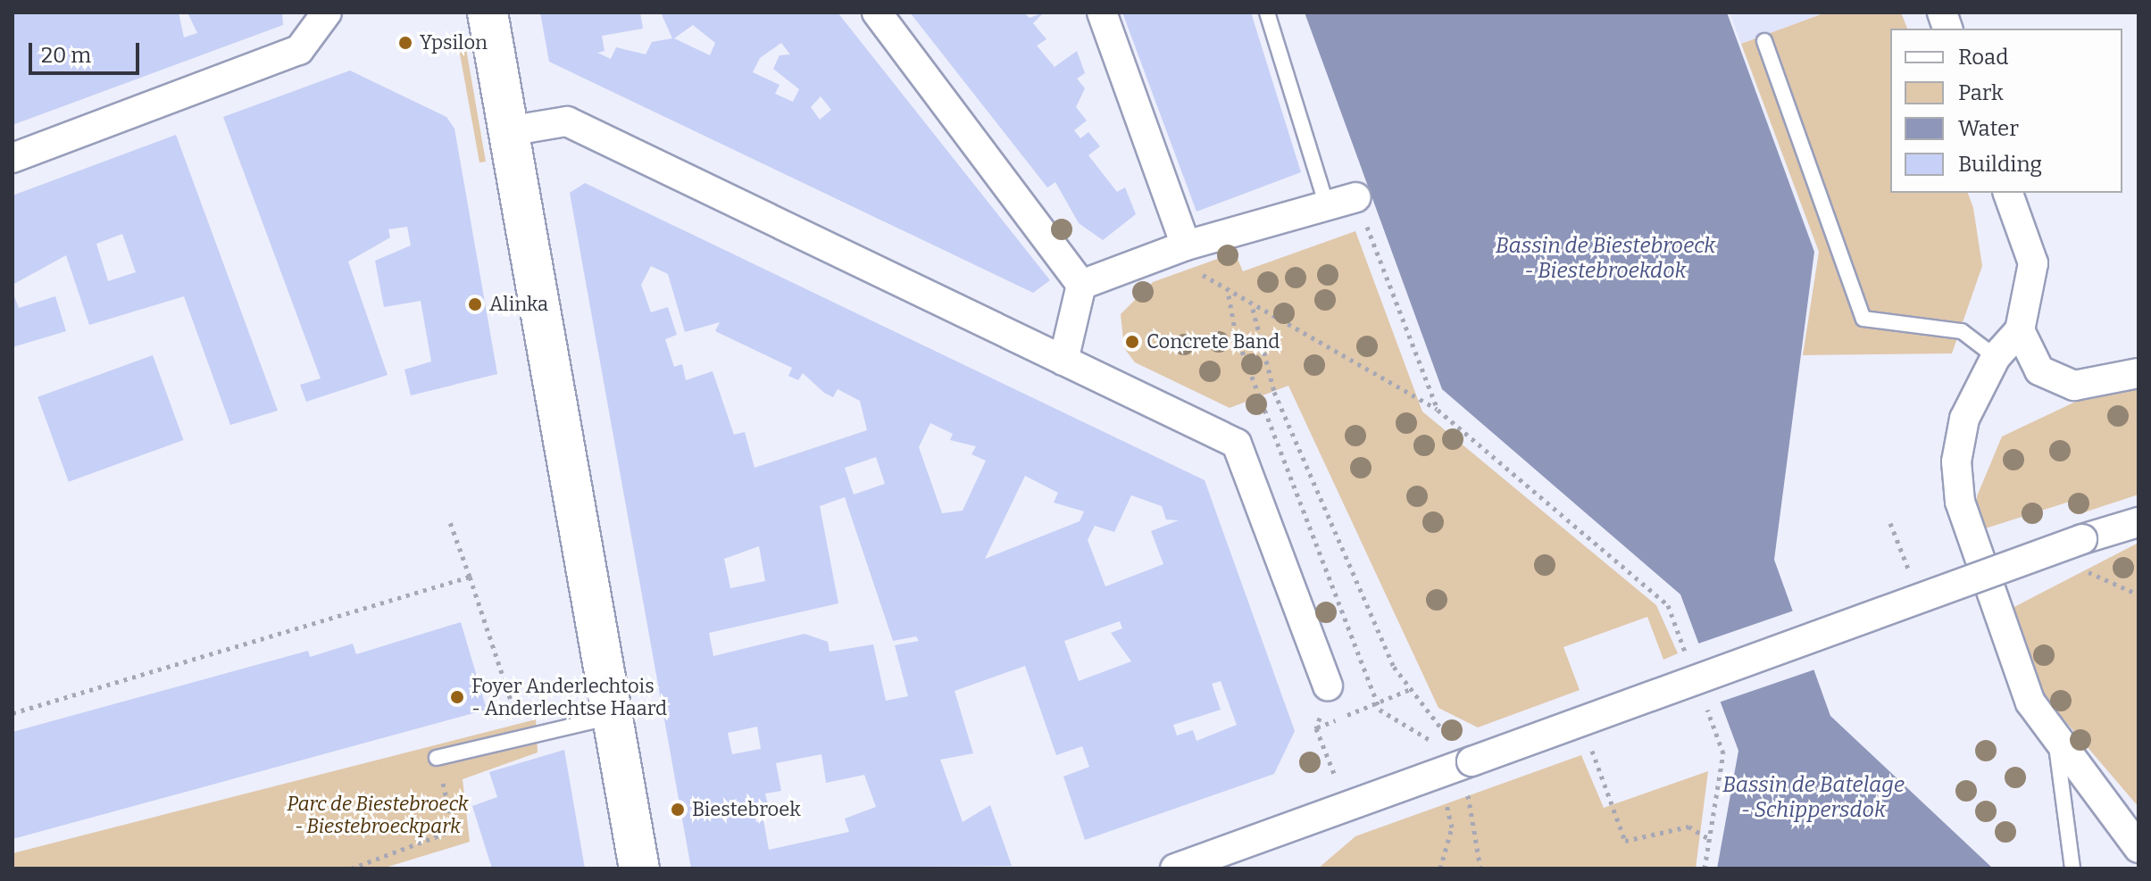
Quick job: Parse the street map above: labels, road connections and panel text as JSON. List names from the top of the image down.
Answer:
{
  "water": ["Bassin de Biestebroeck - Biestebroekdok", "Bassin de Batelage - Schippersdok"],
  "parks": ["Parc de Biestebroeck - Biestebroeckpark"],
  "places": [
    "Ypsilon",
    "Alinka",
    "Concrete Band",
    "Foyer Anderlechtois - Anderlechtse Haard",
    "Biestebroek"
  ],
  "legend": [
    "Road",
    "Park",
    "Water",
    "Building"
  ],
  "scale_bar": "20 m"
}
